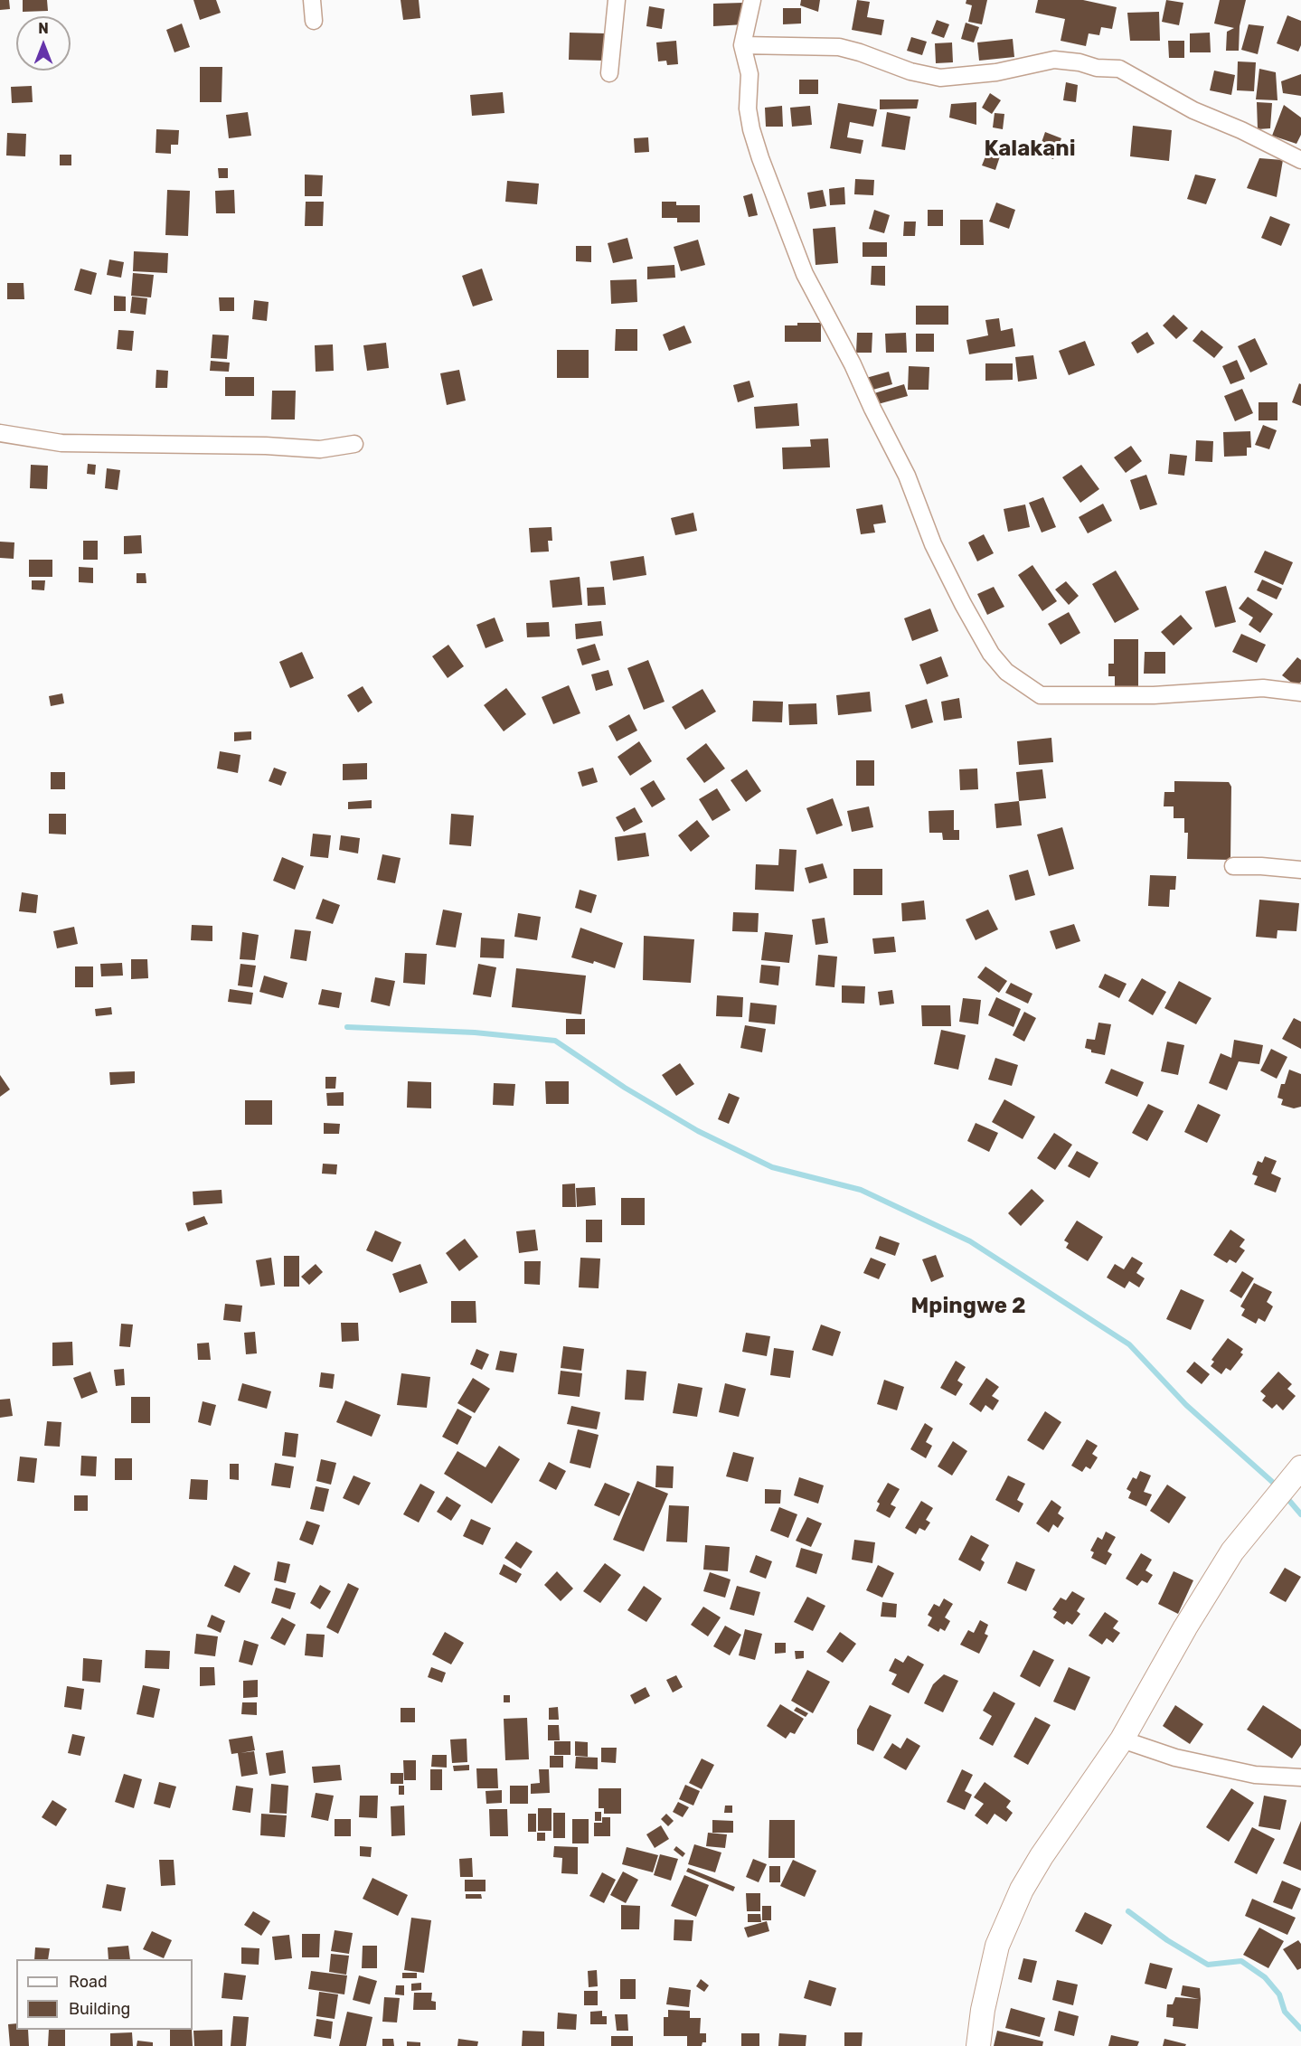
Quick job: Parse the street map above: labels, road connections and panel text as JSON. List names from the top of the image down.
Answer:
{
  "districts": ["Kalakani", "Mpingwe 2"],
  "legend": ["Road", "Building"],
  "north": "top"
}
